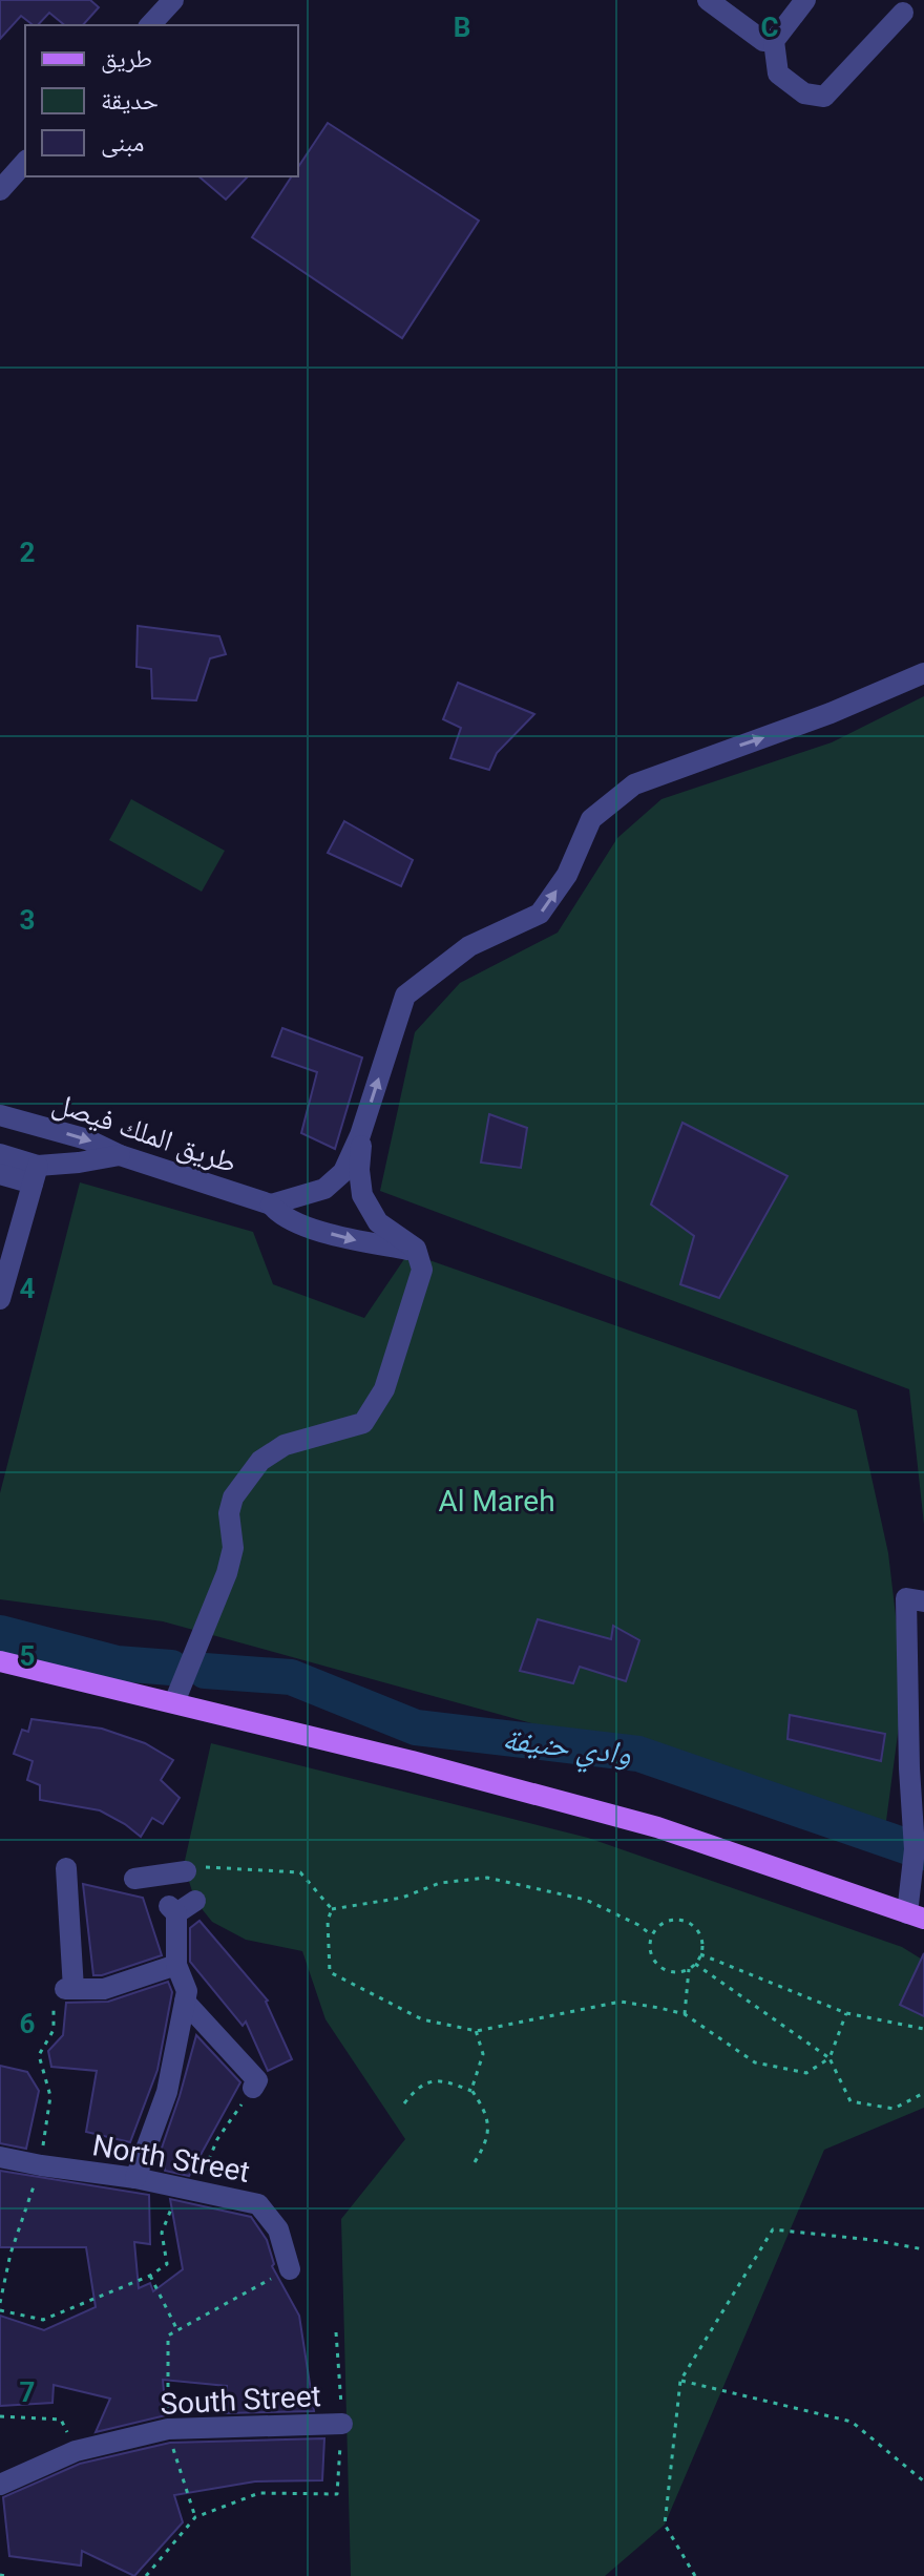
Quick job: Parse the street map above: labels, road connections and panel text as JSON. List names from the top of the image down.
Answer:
{
  "streets": {
    "street": ["طريق الملك فيصل", "North Street", "South Street"]
  },
  "one_way": ["طريق الملك فيصل"],
  "water": ["وادي حنيفة"],
  "parks": ["Al Mareh"],
  "legend": ["طريق", "حديقة", "مبنى"],
  "grid": {
    "columns": ["B", "C"],
    "rows": [
      "2",
      "3",
      "4",
      "5",
      "6",
      "7"
    ]
  }
}
